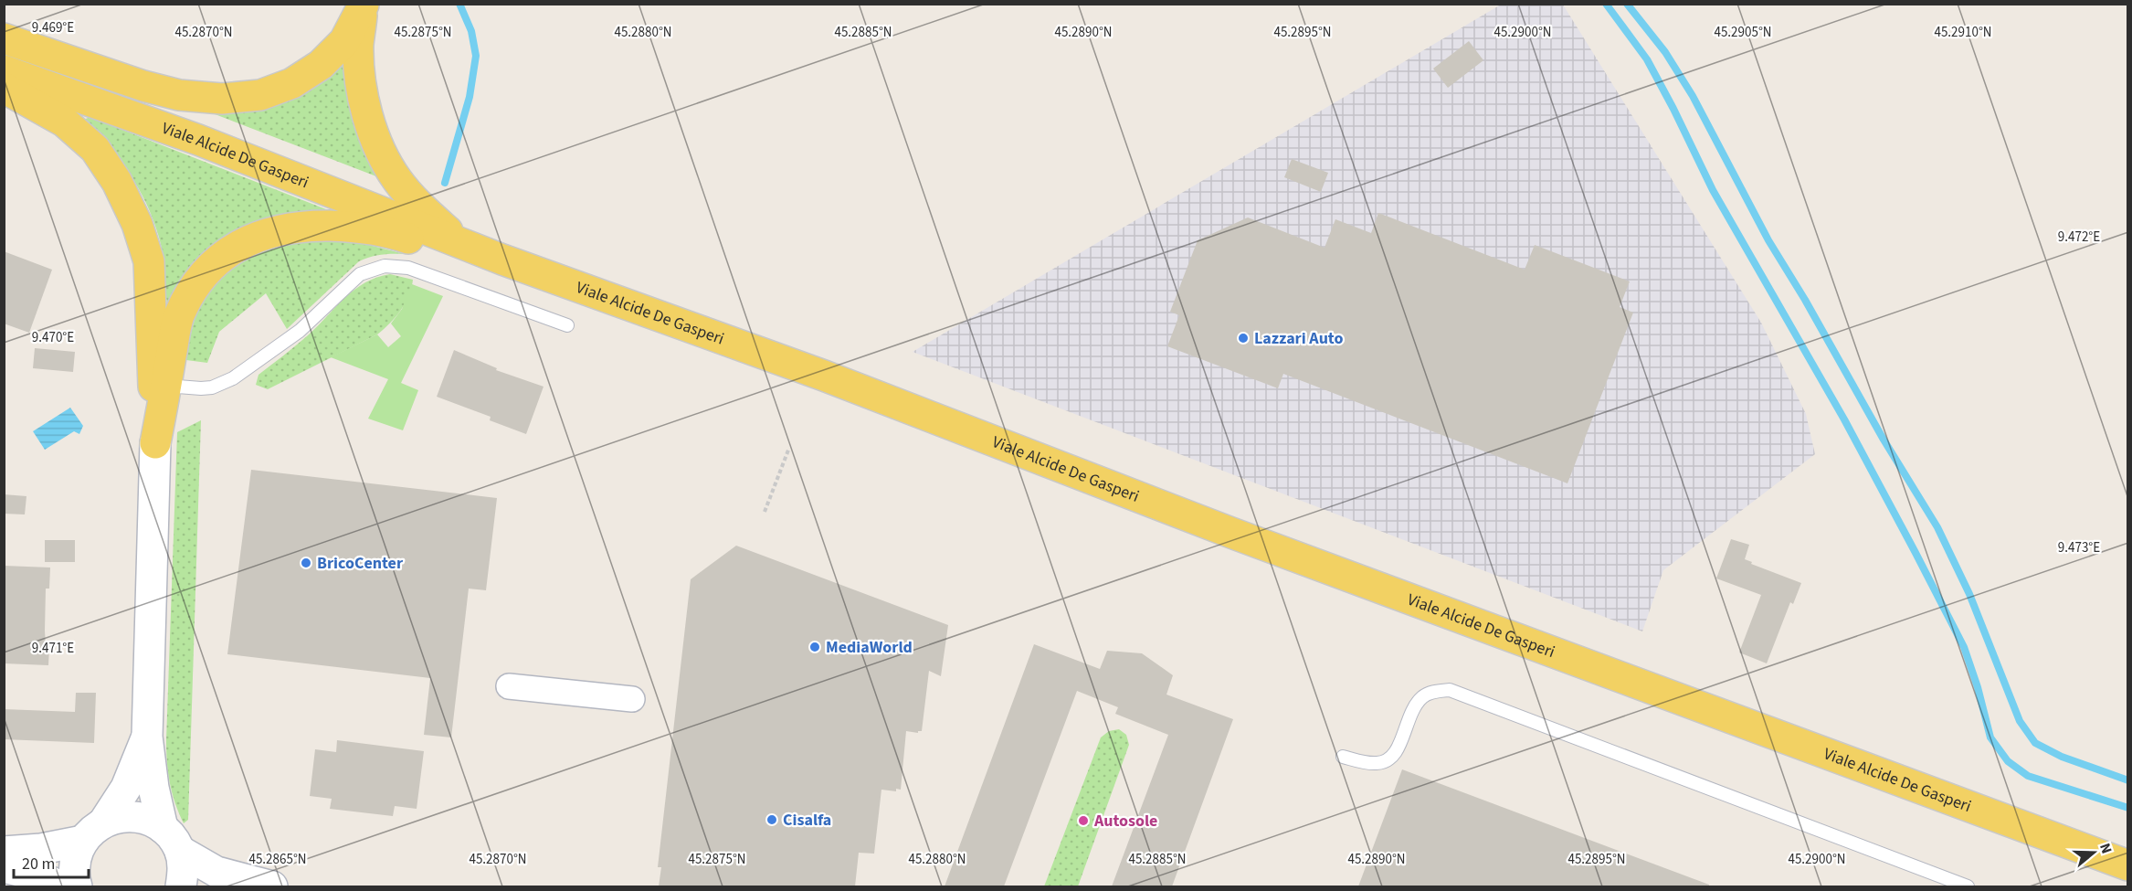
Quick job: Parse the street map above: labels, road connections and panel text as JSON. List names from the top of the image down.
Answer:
{
  "streets": {
    "main road": ["Viale Alcide De Gasperi"]
  },
  "places": [
    "Lazzari Auto",
    "BricoCenter",
    "MediaWorld",
    "Cisalfa",
    "Autosole"
  ],
  "scale_bar": "20 m",
  "north": "right",
  "coordinates": [
    "9.469°E",
    "45.2910°N",
    "45.2870°N",
    "45.2875°N",
    "45.2880°N",
    "45.2885°N",
    "45.2890°N",
    "45.2895°N",
    "45.2900°N",
    "45.2905°N",
    "9.472°E",
    "9.470°E",
    "9.473°E",
    "9.471°E",
    "45.2865°N"
  ]
}
